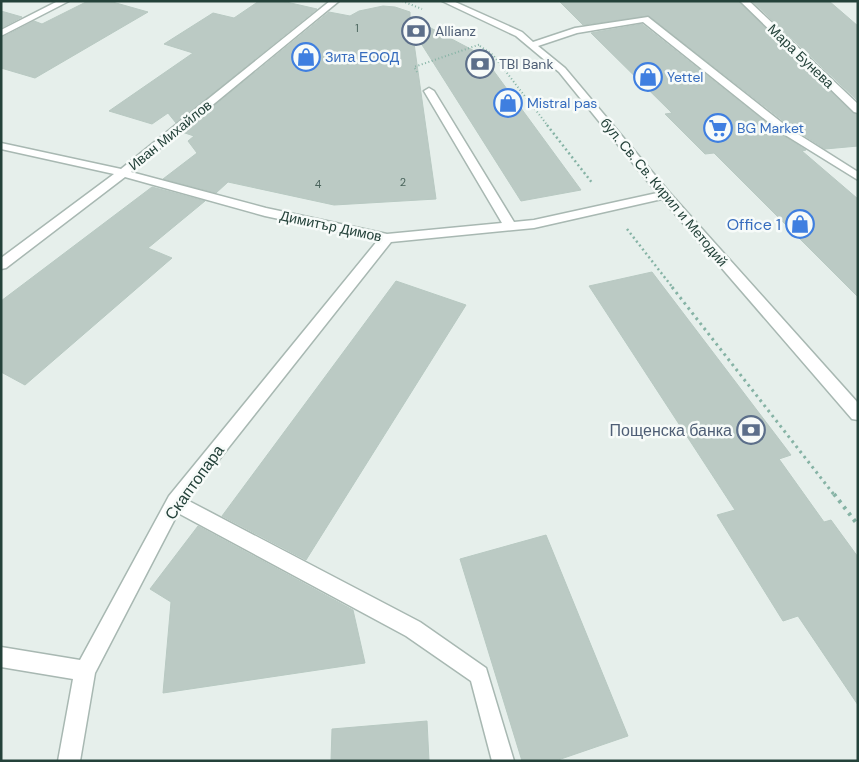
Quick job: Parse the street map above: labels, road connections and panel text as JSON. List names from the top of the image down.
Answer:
{
  "streets": {
    "street": [
      "Мара Бунева",
      "Иван Михайлов",
      "бул. Св. Св. Кирил и Методий",
      "Димитър Димов",
      "Скаптопара"
    ]
  },
  "crossings": [
    ["Иван Михайлов", "Димитър Димов"],
    ["бул. Св. Св. Кирил и Методий", "Димитър Димов"],
    ["Димитър Димов", "Скаптопара"]
  ],
  "places": {
    "bank": ["Allianz", "TBI Bank", "Пощенска банка"],
    "shop": [
      "Зита ЕООД",
      "Yettel",
      "Mistral pas",
      "Office 1"
    ],
    "supermarket": ["BG Market"]
  },
  "house_numbers": ["1", "2", "4"]
}
